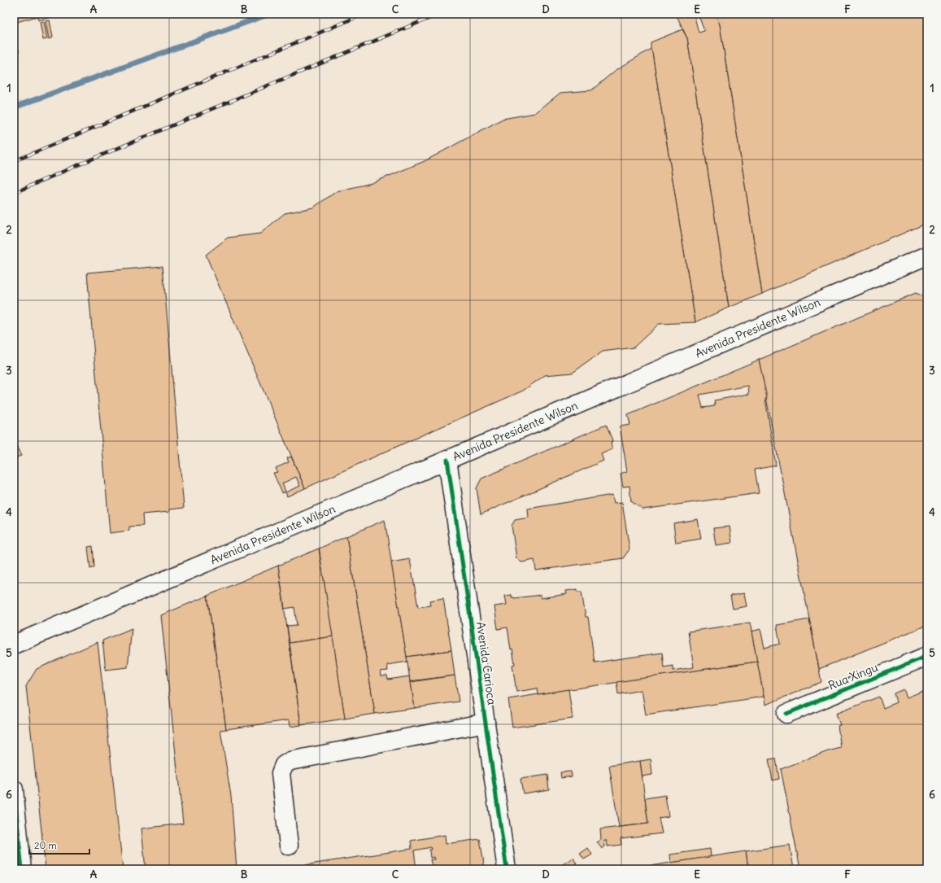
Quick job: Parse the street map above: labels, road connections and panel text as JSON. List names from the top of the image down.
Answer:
{
  "streets": {
    "main road": ["Avenida Presidente Wilson", "Avenida Carioca", "Rua Xingu"]
  },
  "crossings": [
    ["Avenida Presidente Wilson", "Avenida Carioca"]
  ],
  "scale_bar": "20 m",
  "grid": {
    "columns": [
      "A",
      "B",
      "C",
      "D",
      "E",
      "F"
    ],
    "rows": [
      "1",
      "2",
      "3",
      "4",
      "5",
      "6"
    ]
  }
}
